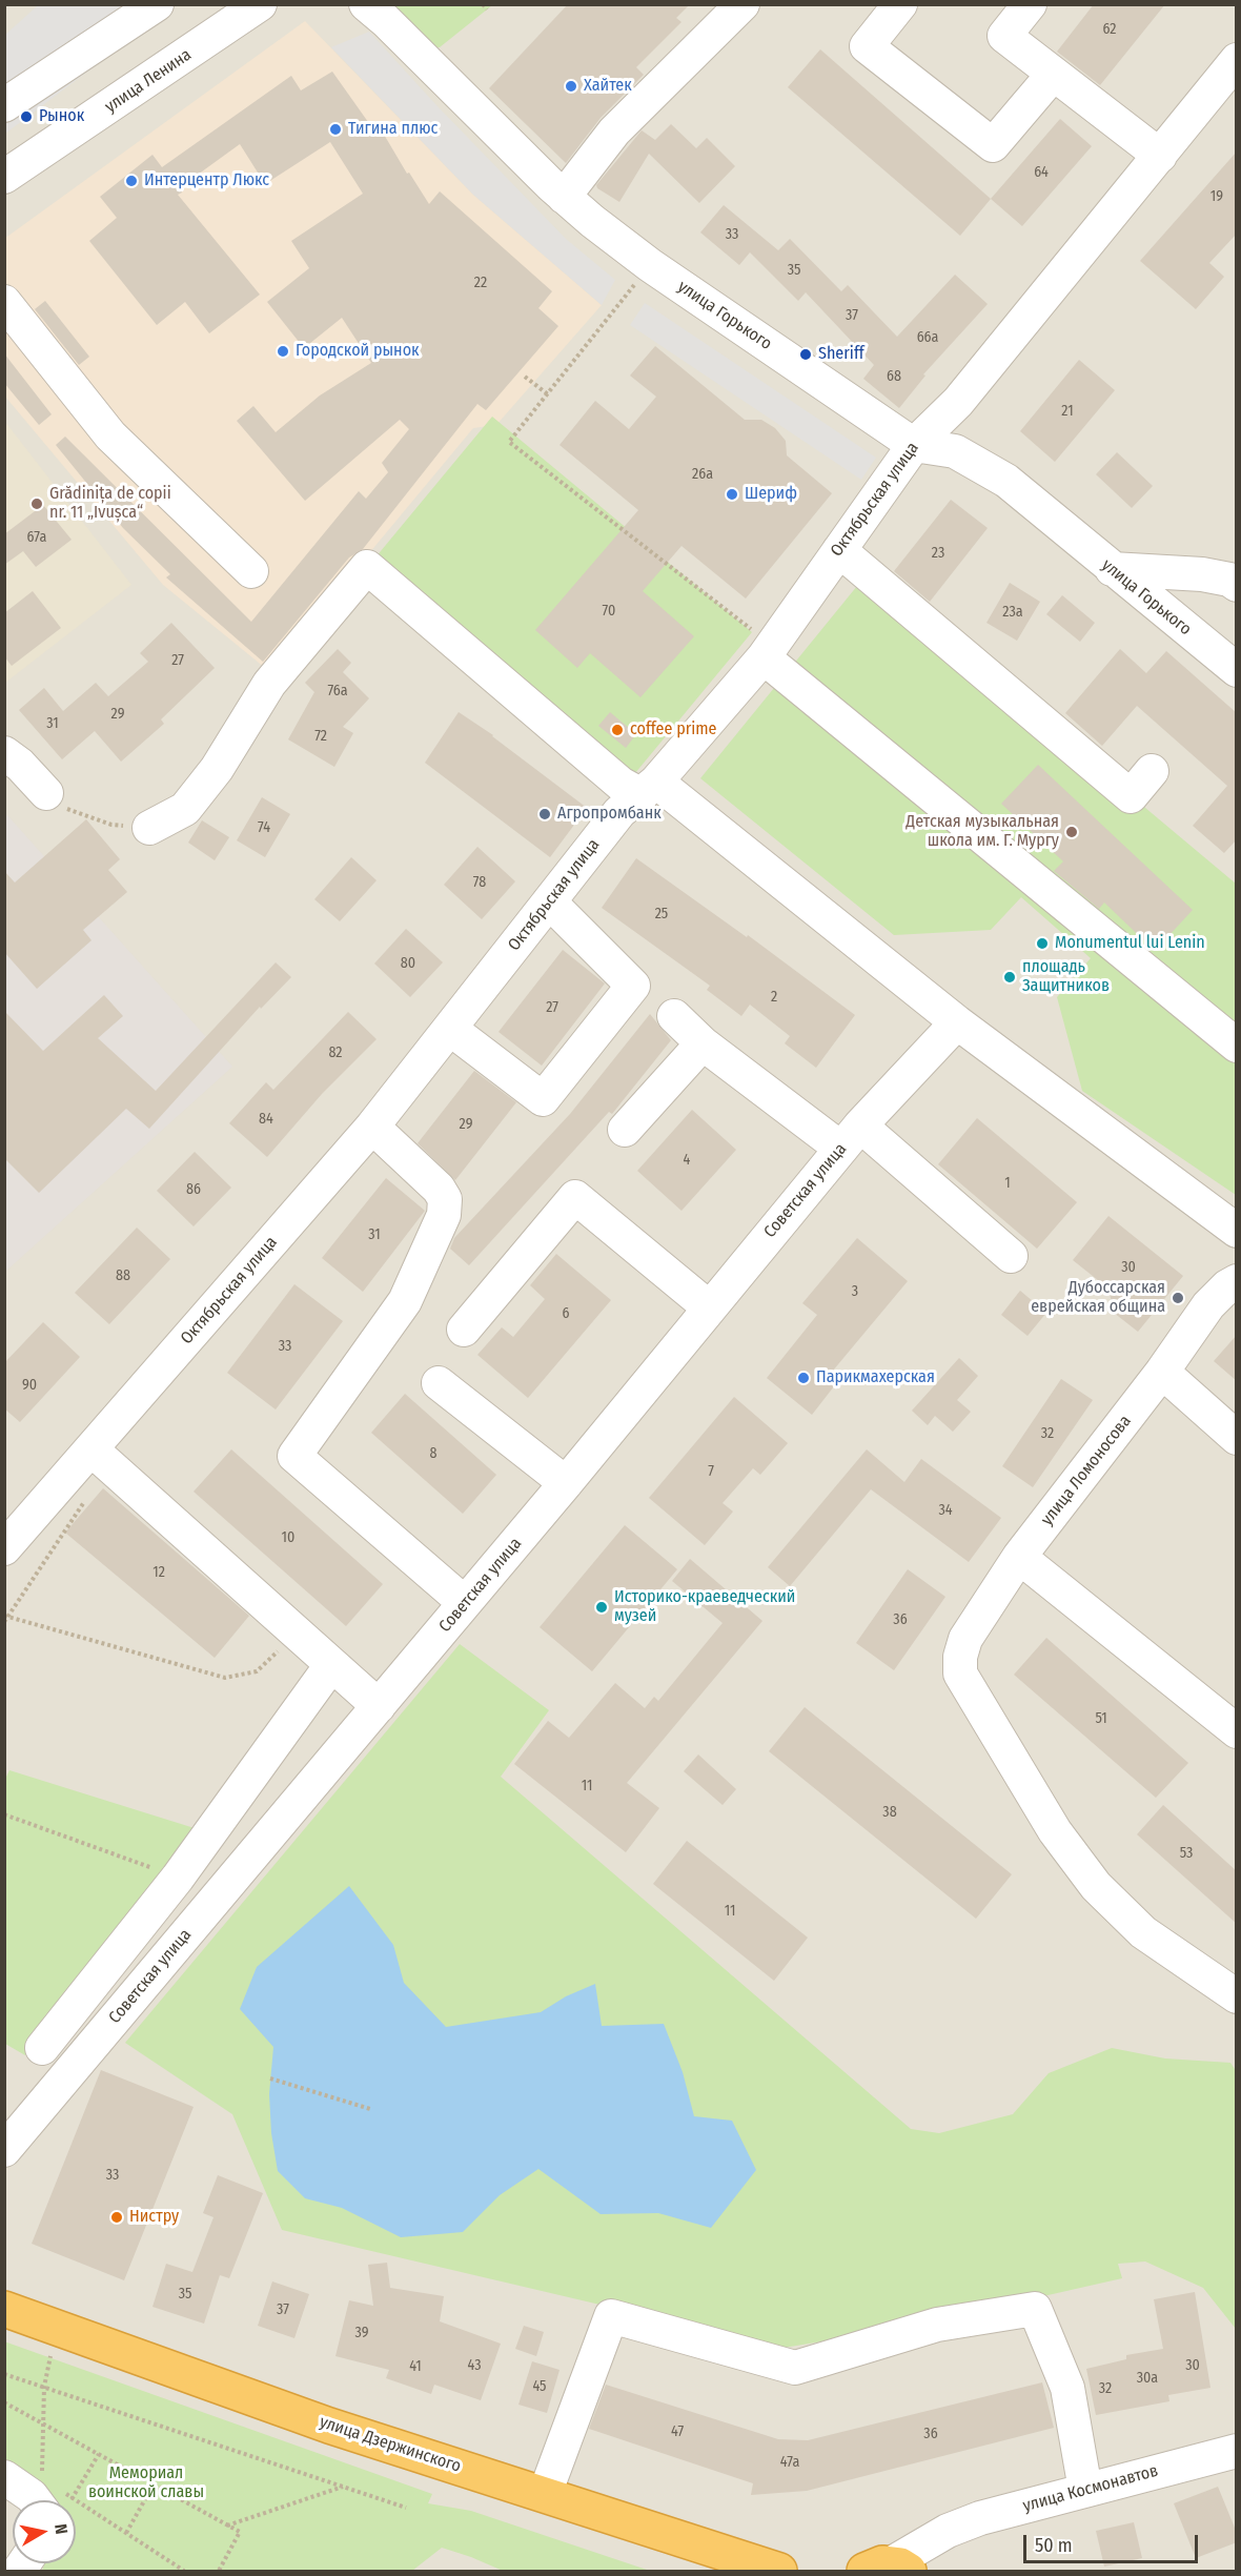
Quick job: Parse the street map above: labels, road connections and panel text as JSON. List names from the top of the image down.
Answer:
{
  "streets": {
    "highway": ["улица Дзержинского"],
    "street": [
      "улица Ленина",
      "улица Горького",
      "Октябрьская улица",
      "Советская улица",
      "улица Ломоносова",
      "улица Космонавтов"
    ]
  },
  "crossings": [
    ["улица Горького", "Октябрьская улица"]
  ],
  "parks": ["Мемориал воинской славы"],
  "places": [
    "Хайтек",
    "Рынок",
    "Тигина плюс",
    "Интерцентр Люкс",
    "Городской рынок",
    "Sheriff",
    "Шериф",
    "Grădinița de copii nr. 11 „Ivușca“",
    "coffee prime",
    "Агропромбанк",
    "Детская музыкальная школа им. Г. Мургу",
    "Monumentul lui Lenin",
    "площадь Защитников",
    "Дубоссарская еврейская община",
    "Парикмахерская",
    "Историко-краеведческий музей",
    "Нистру"
  ],
  "house_numbers": [
    "62",
    "64",
    "19",
    "33",
    "35",
    "22",
    "37",
    "66а",
    "68",
    "21",
    "26a",
    "67а",
    "23",
    "70",
    "23а",
    "27",
    "76а",
    "29",
    "31",
    "72",
    "74",
    "78",
    "25",
    "80",
    "2",
    "27",
    "82",
    "84",
    "29",
    "4",
    "1",
    "86",
    "31",
    "30",
    "88",
    "3",
    "6",
    "33",
    "90",
    "32",
    "8",
    "7",
    "34",
    "10",
    "12",
    "36",
    "51",
    "11",
    "38",
    "53",
    "11",
    "33",
    "35",
    "37",
    "39",
    "43",
    "30",
    "41",
    "30а",
    "45",
    "32",
    "47",
    "36",
    "47а"
  ],
  "scale_bar": "50 m",
  "north": "right"
}
